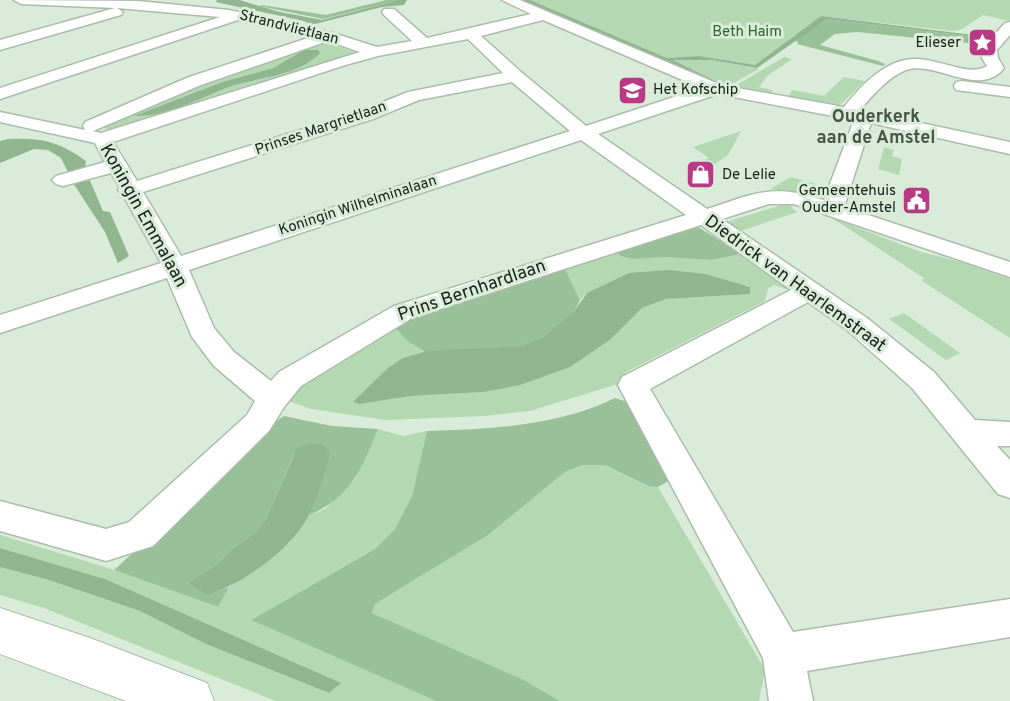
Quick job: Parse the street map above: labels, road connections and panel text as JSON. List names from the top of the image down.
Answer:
{
  "streets": {
    "street": [
      "Strandvlietlaan",
      "Prinses Margrietlaan",
      "Koningin Wilhelminalaan",
      "Koningin Emmalaan",
      "Diedrick van Haarlemstraat",
      "Prins Bernhardlaan"
    ]
  },
  "crossings": [
    ["Prinses Margrietlaan", "Koningin Emmalaan"],
    ["Prinses Margrietlaan", "Diedrick van Haarlemstraat"],
    ["Koningin Wilhelminalaan", "Koningin Emmalaan"],
    ["Koningin Wilhelminalaan", "Diedrick van Haarlemstraat"],
    ["Koningin Emmalaan", "Prins Bernhardlaan"],
    ["Diedrick van Haarlemstraat", "Prins Bernhardlaan"]
  ],
  "districts": ["Ouderkerk aan de Amstel"],
  "parks": ["Beth Haim"],
  "places": {
    "place": ["Elieser"],
    "school or university": ["Het Kofschip"],
    "shop": ["De Lelie"],
    "public building": ["Gemeentehuis Ouder-Amstel"]
  }
}
